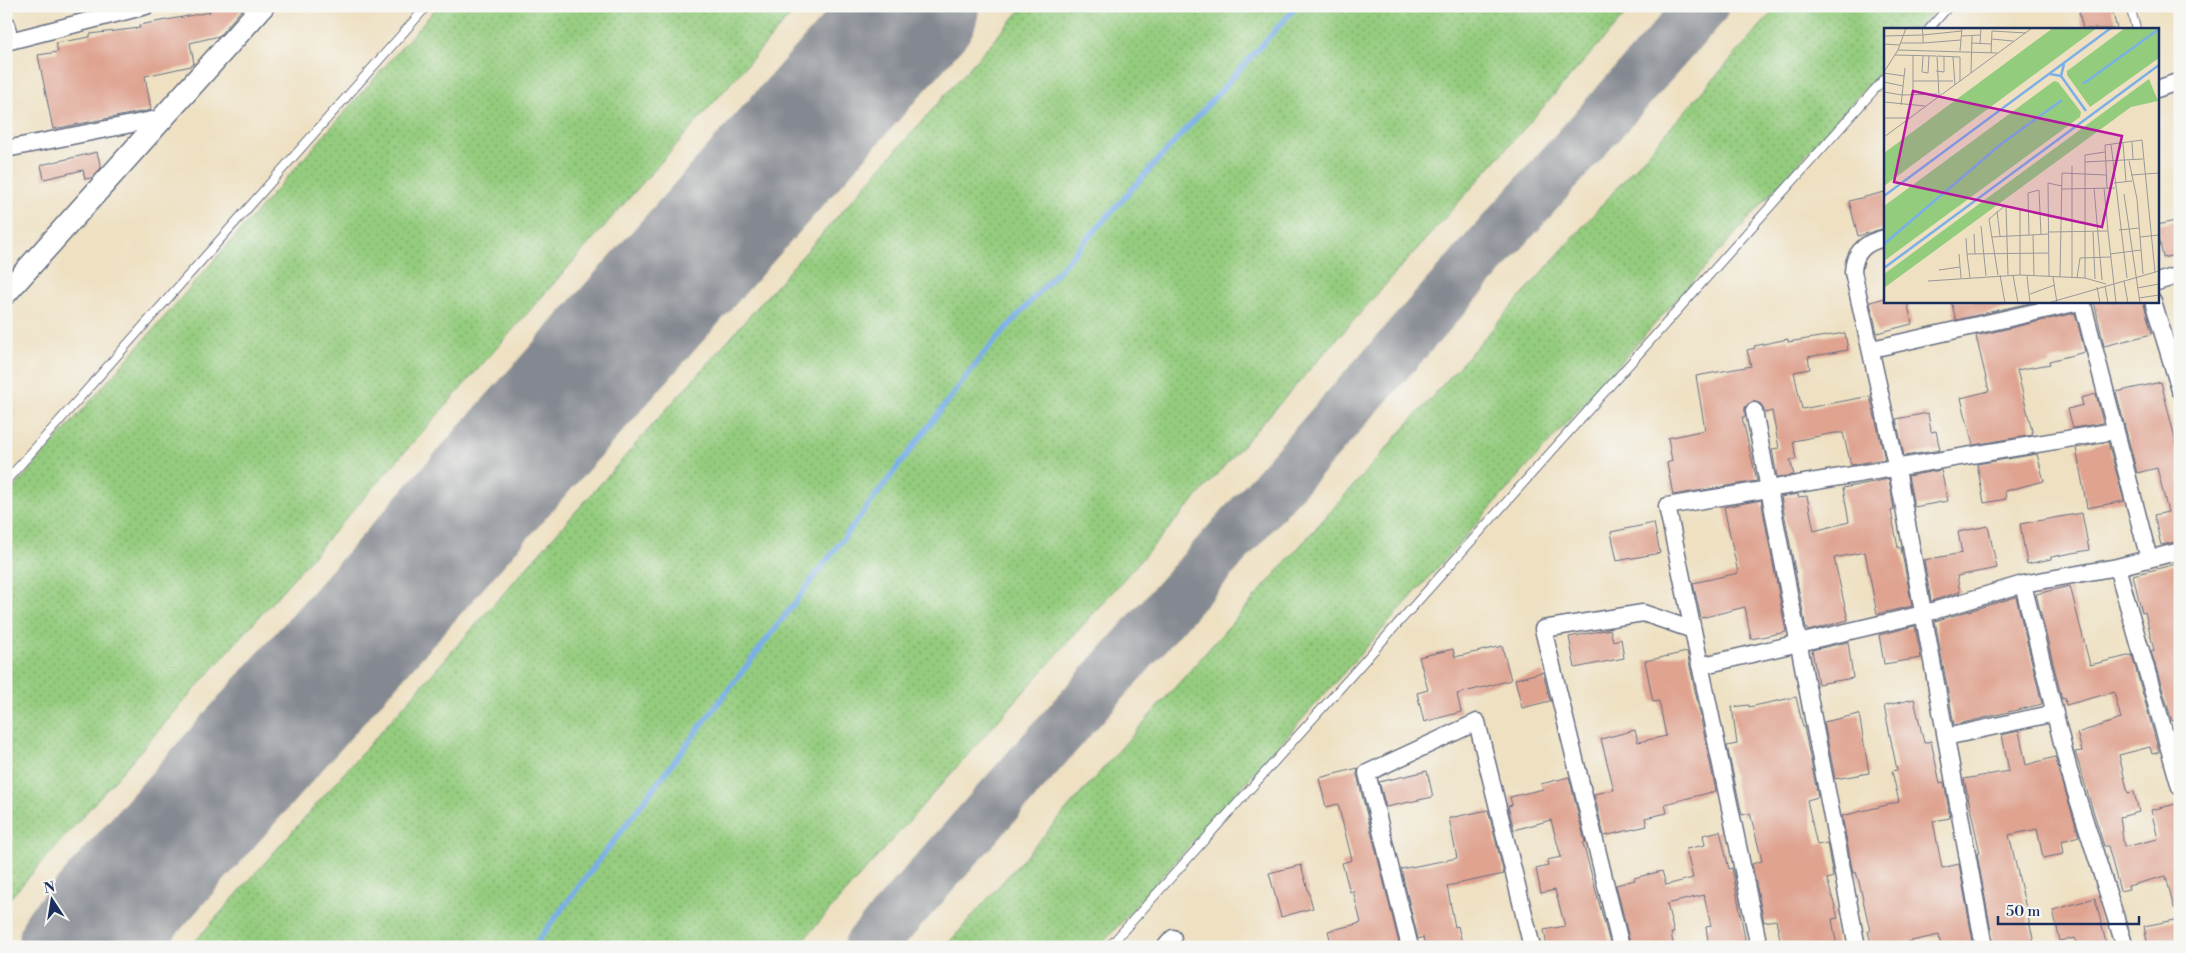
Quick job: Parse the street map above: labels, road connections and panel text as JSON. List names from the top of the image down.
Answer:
{
  "scale_bar": "50 m",
  "north": "top"
}
